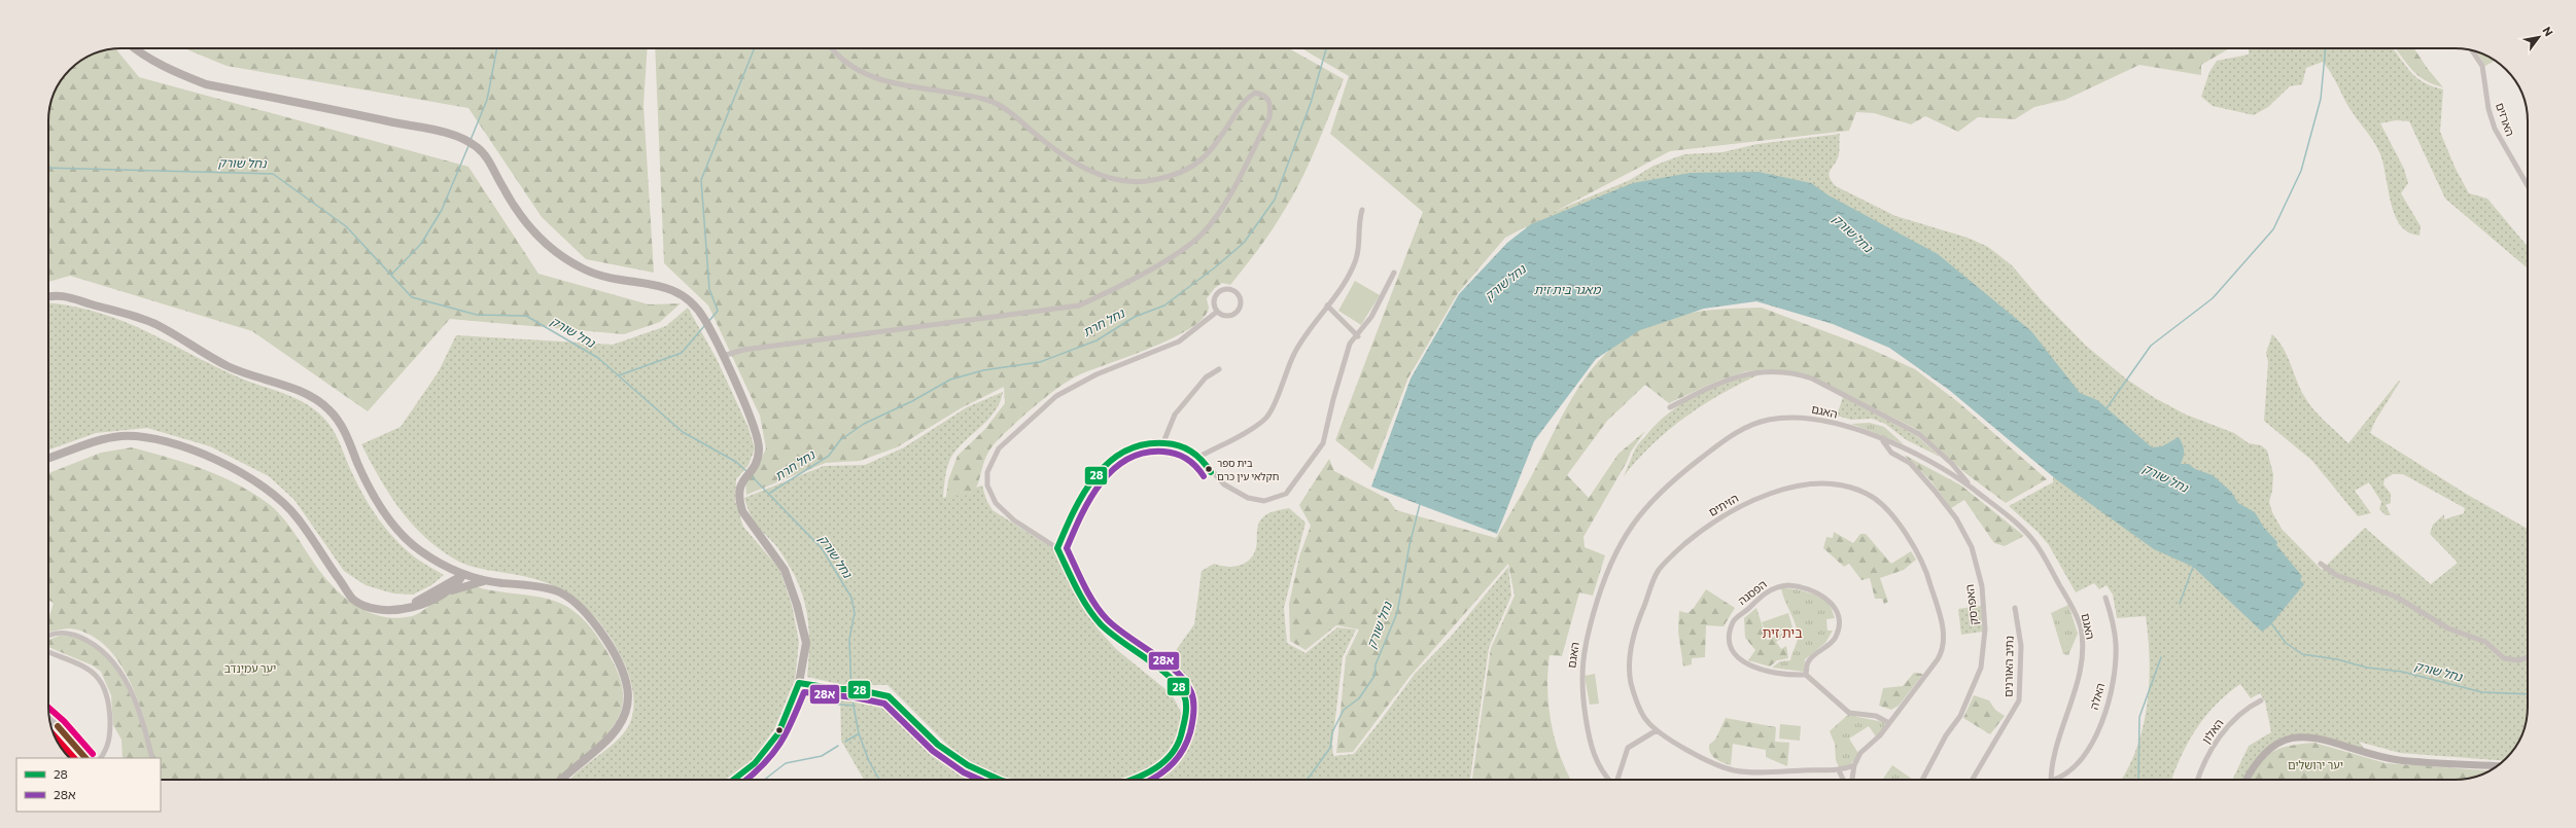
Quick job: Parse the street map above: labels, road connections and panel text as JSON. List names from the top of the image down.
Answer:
{
  "streets": {
    "street": [
      "הארזים",
      "האגם",
      "הזיתים",
      "הפסגה",
      "האפרסק",
      "נתיב האורנים",
      "האלה",
      "האלון"
    ]
  },
  "crossings": [
    ["האגם", "האפרסק"]
  ],
  "districts": ["בית זית"],
  "water": ["נחל שורק", "מאגר בית זית", "נחל חרת"],
  "parks": ["יער עמינדב", "יער ירושלים"],
  "places": ["בית ספר חקלאי עין כרם"],
  "lines": ["transit line 28", "transit line 28א"],
  "legend": ["28", "28א"],
  "north": "top right"
}
